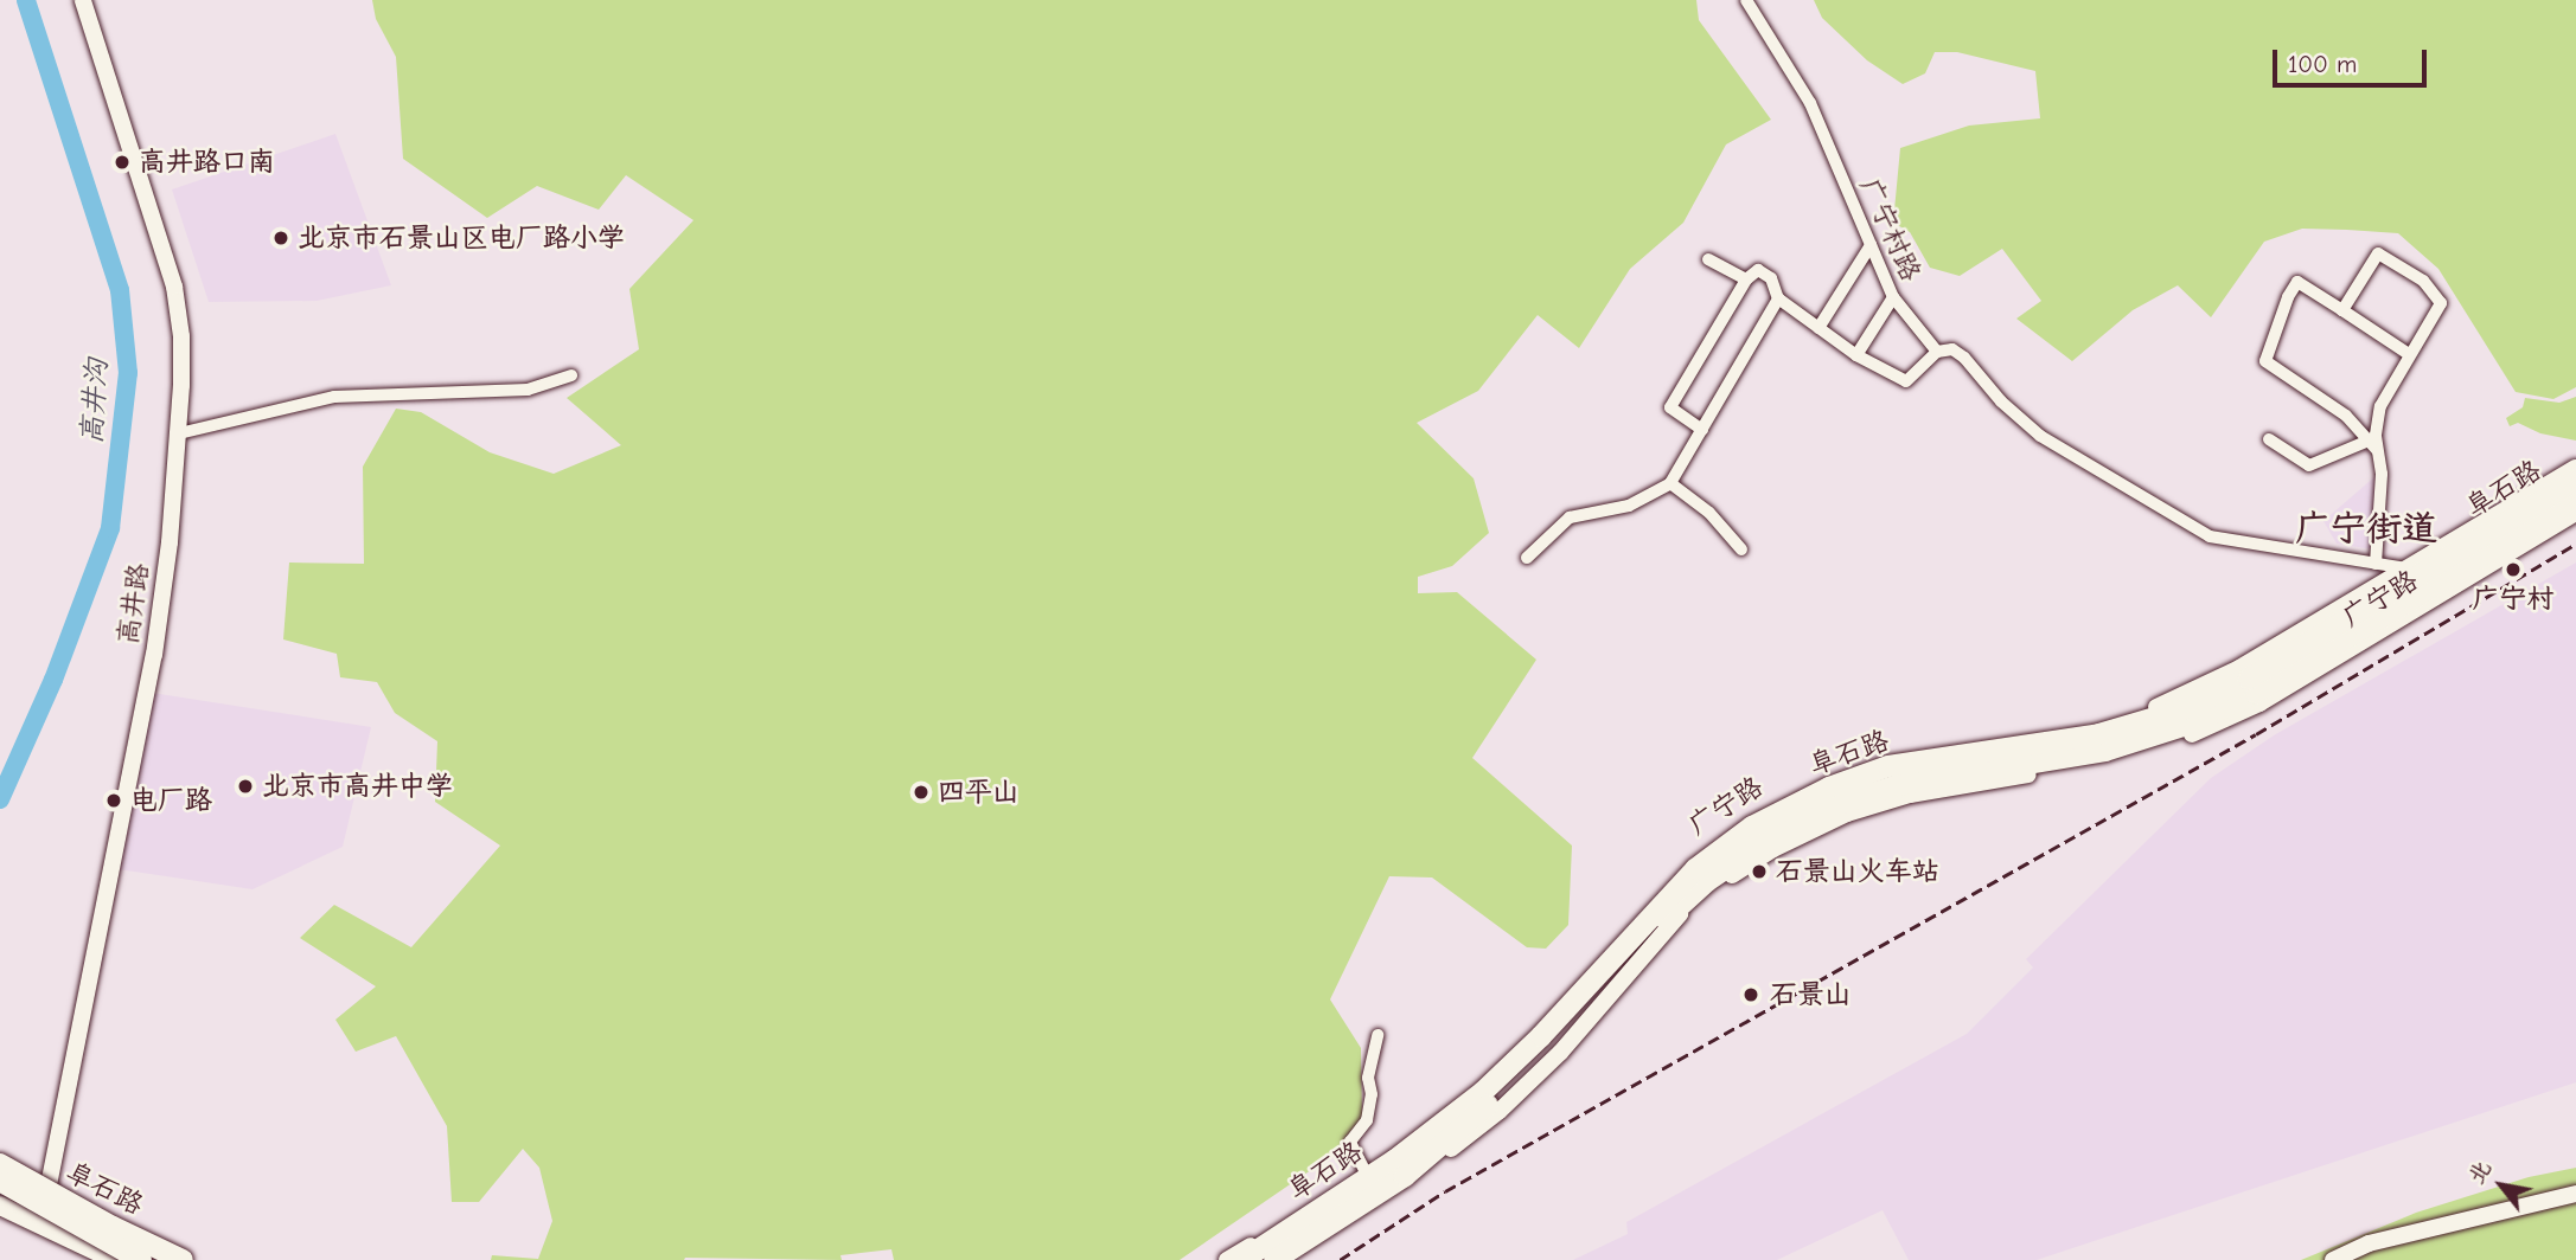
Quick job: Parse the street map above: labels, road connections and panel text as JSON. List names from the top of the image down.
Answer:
{
  "streets": {
    "highway": ["阜石路"],
    "street": ["广宁村路", "广宁路", "高井路"]
  },
  "districts": ["广宁街道"],
  "water": ["高井沟"],
  "places": [
    "高井路口南",
    "北京市石景山区电厂路小学",
    "广宁村",
    "北京市高井中学",
    "四平山",
    "电厂路",
    "石景山火车站",
    "石景山"
  ],
  "scale_bar": "100 m",
  "north": "top left"
}
